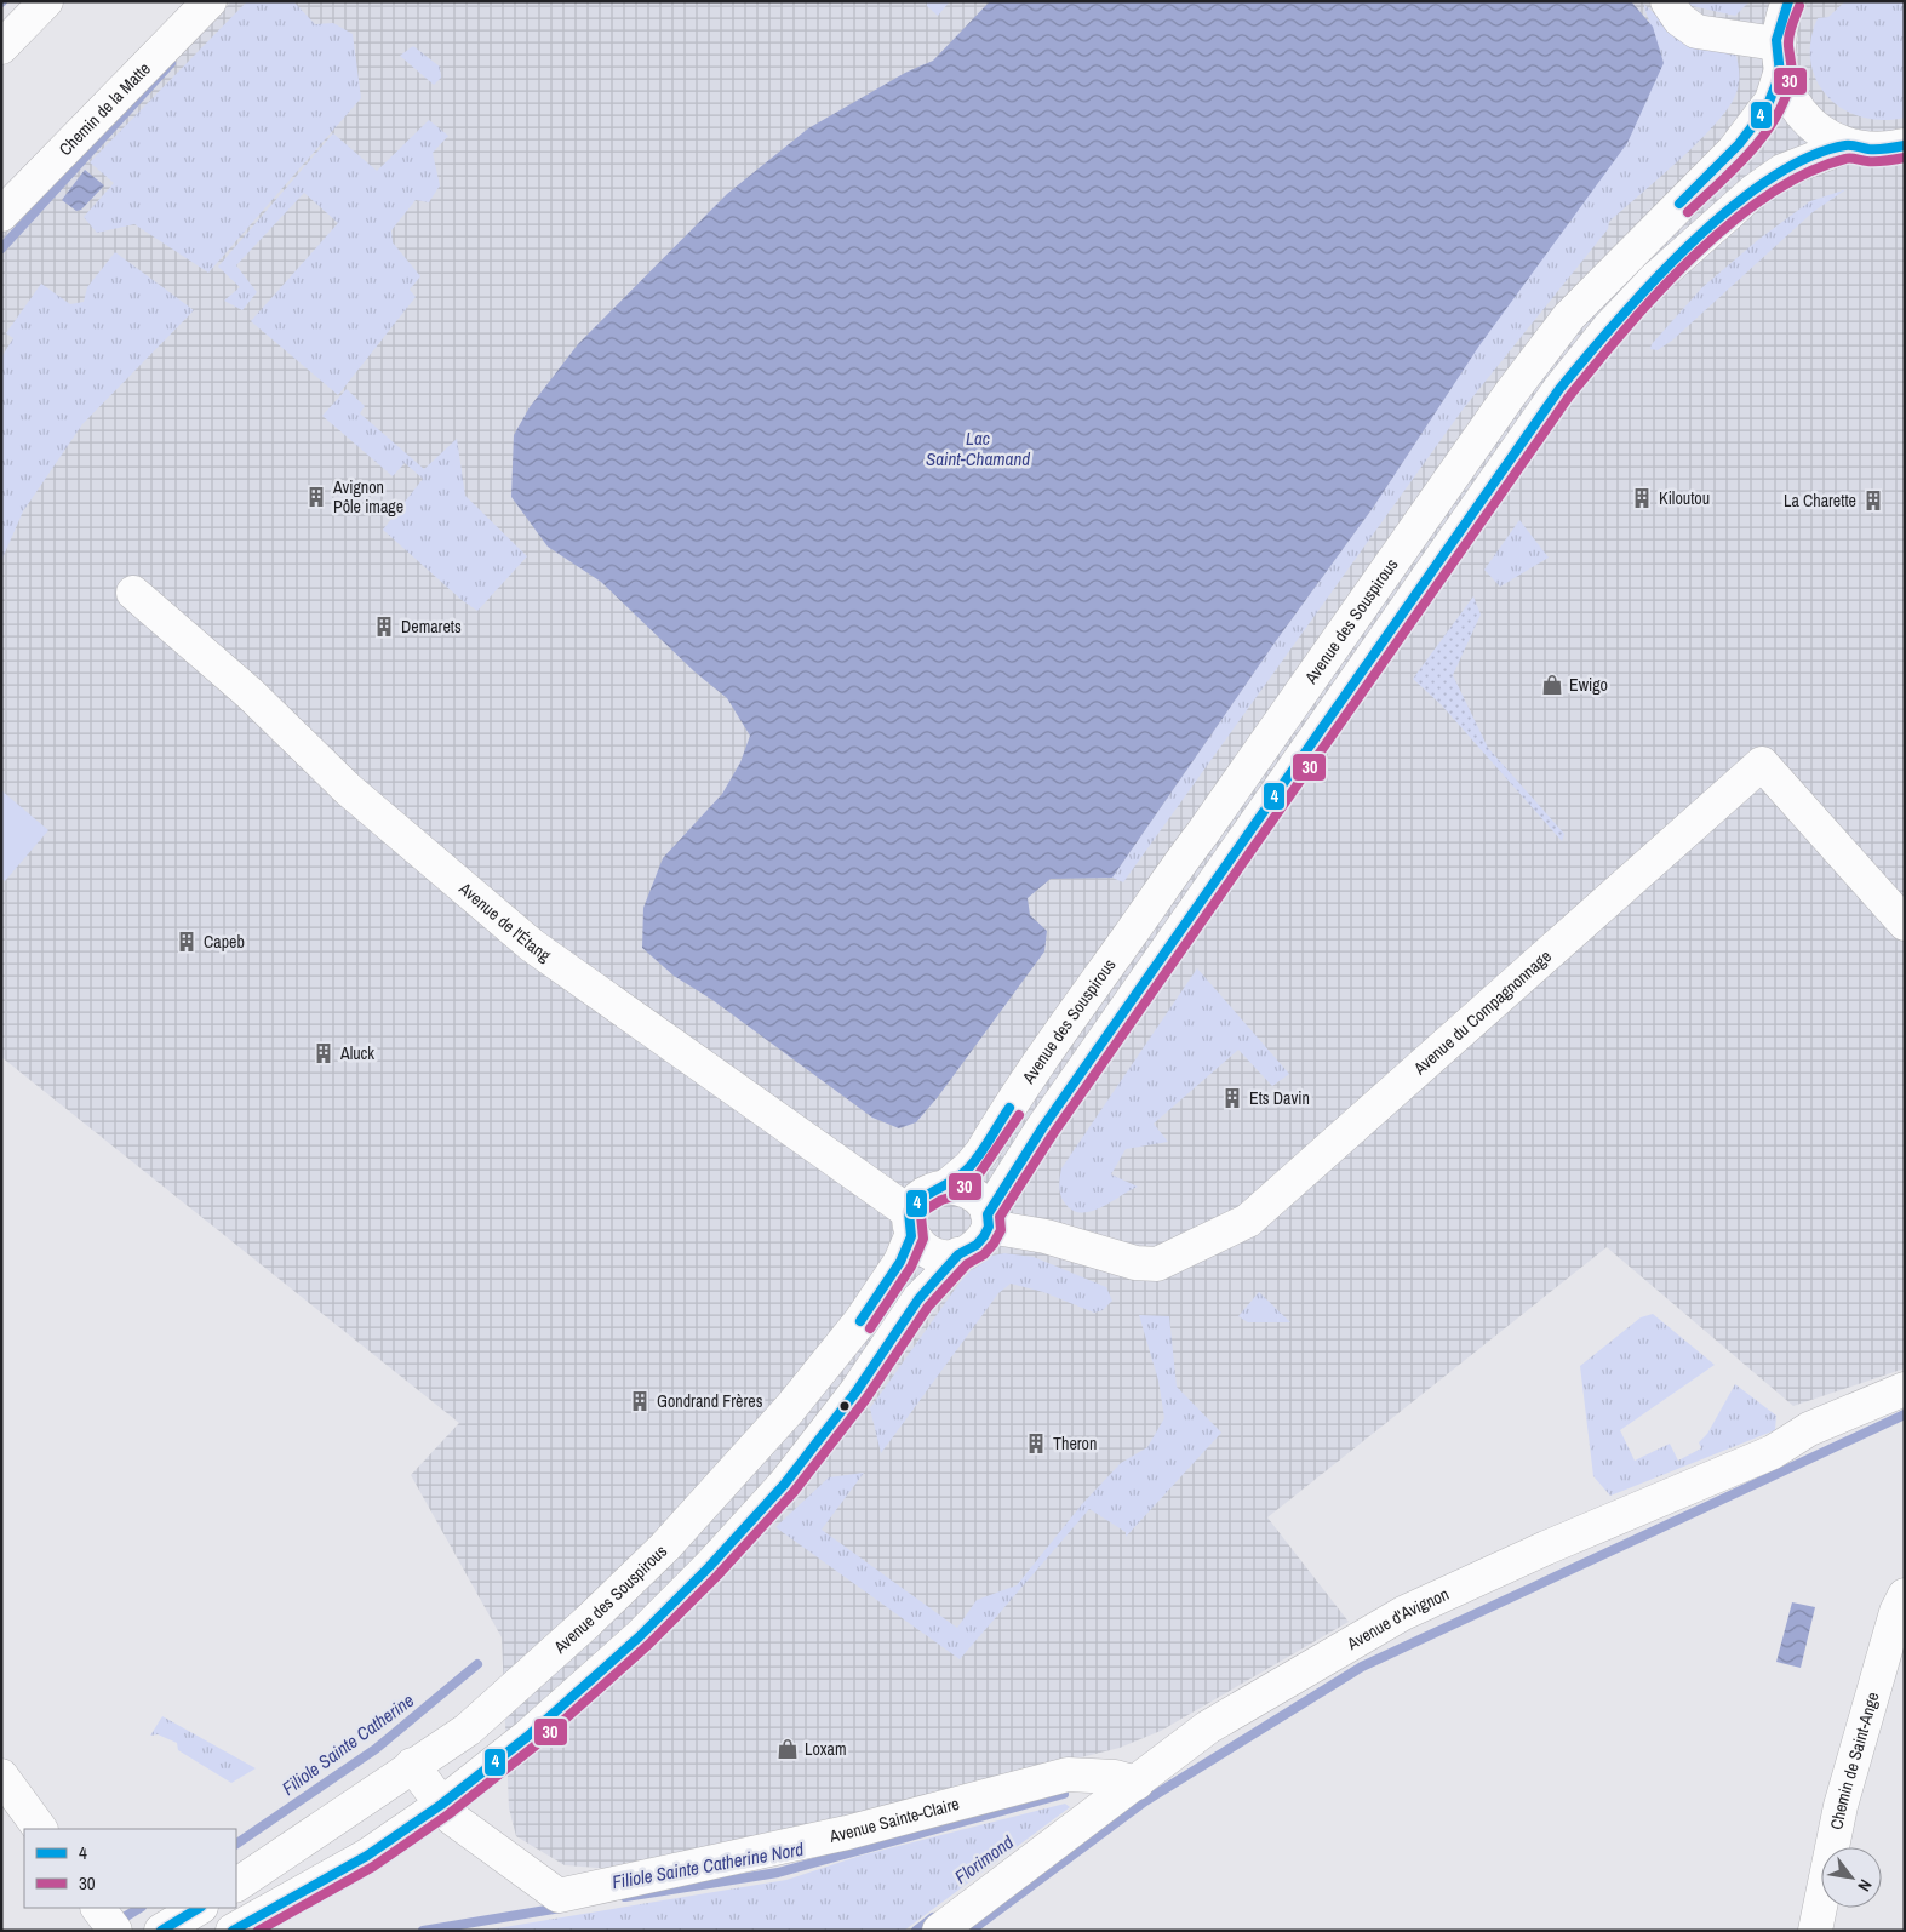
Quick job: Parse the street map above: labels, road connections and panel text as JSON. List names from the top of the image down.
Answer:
{
  "streets": {
    "main road": [
      "Chemin de la Matte",
      "Avenue des Souspirous",
      "Avenue de l'Étang",
      "Avenue du Compagnonnage",
      "Avenue d'Avignon",
      "Chemin de Saint-Ange",
      "Avenue Sainte-Claire"
    ]
  },
  "crossings": [
    ["Avenue des Souspirous", "Avenue de l'Étang"],
    ["Avenue des Souspirous", "Avenue du Compagnonnage"],
    ["Avenue des Souspirous", "Avenue Sainte-Claire"],
    ["Avenue de l'Étang", "Avenue du Compagnonnage"],
    ["Avenue d'Avignon", "Avenue Sainte-Claire"]
  ],
  "water": [
    "Lac Saint-Chamand",
    "Filiole Sainte Catherine",
    "Florimond",
    "Filiole Sainte Catherine Nord"
  ],
  "places": {
    "building": [
      "Avignon Pôle image",
      "Kiloutou",
      "La Charette",
      "Demarets",
      "Capeb",
      "Aluck",
      "Ets Davin",
      "Gondrand Frères",
      "Theron"
    ],
    "shop": ["Ewigo", "Loxam"]
  },
  "lines": ["transit line 4", "transit line 30"],
  "legend": ["4", "30"],
  "north": "bottom right"
}
